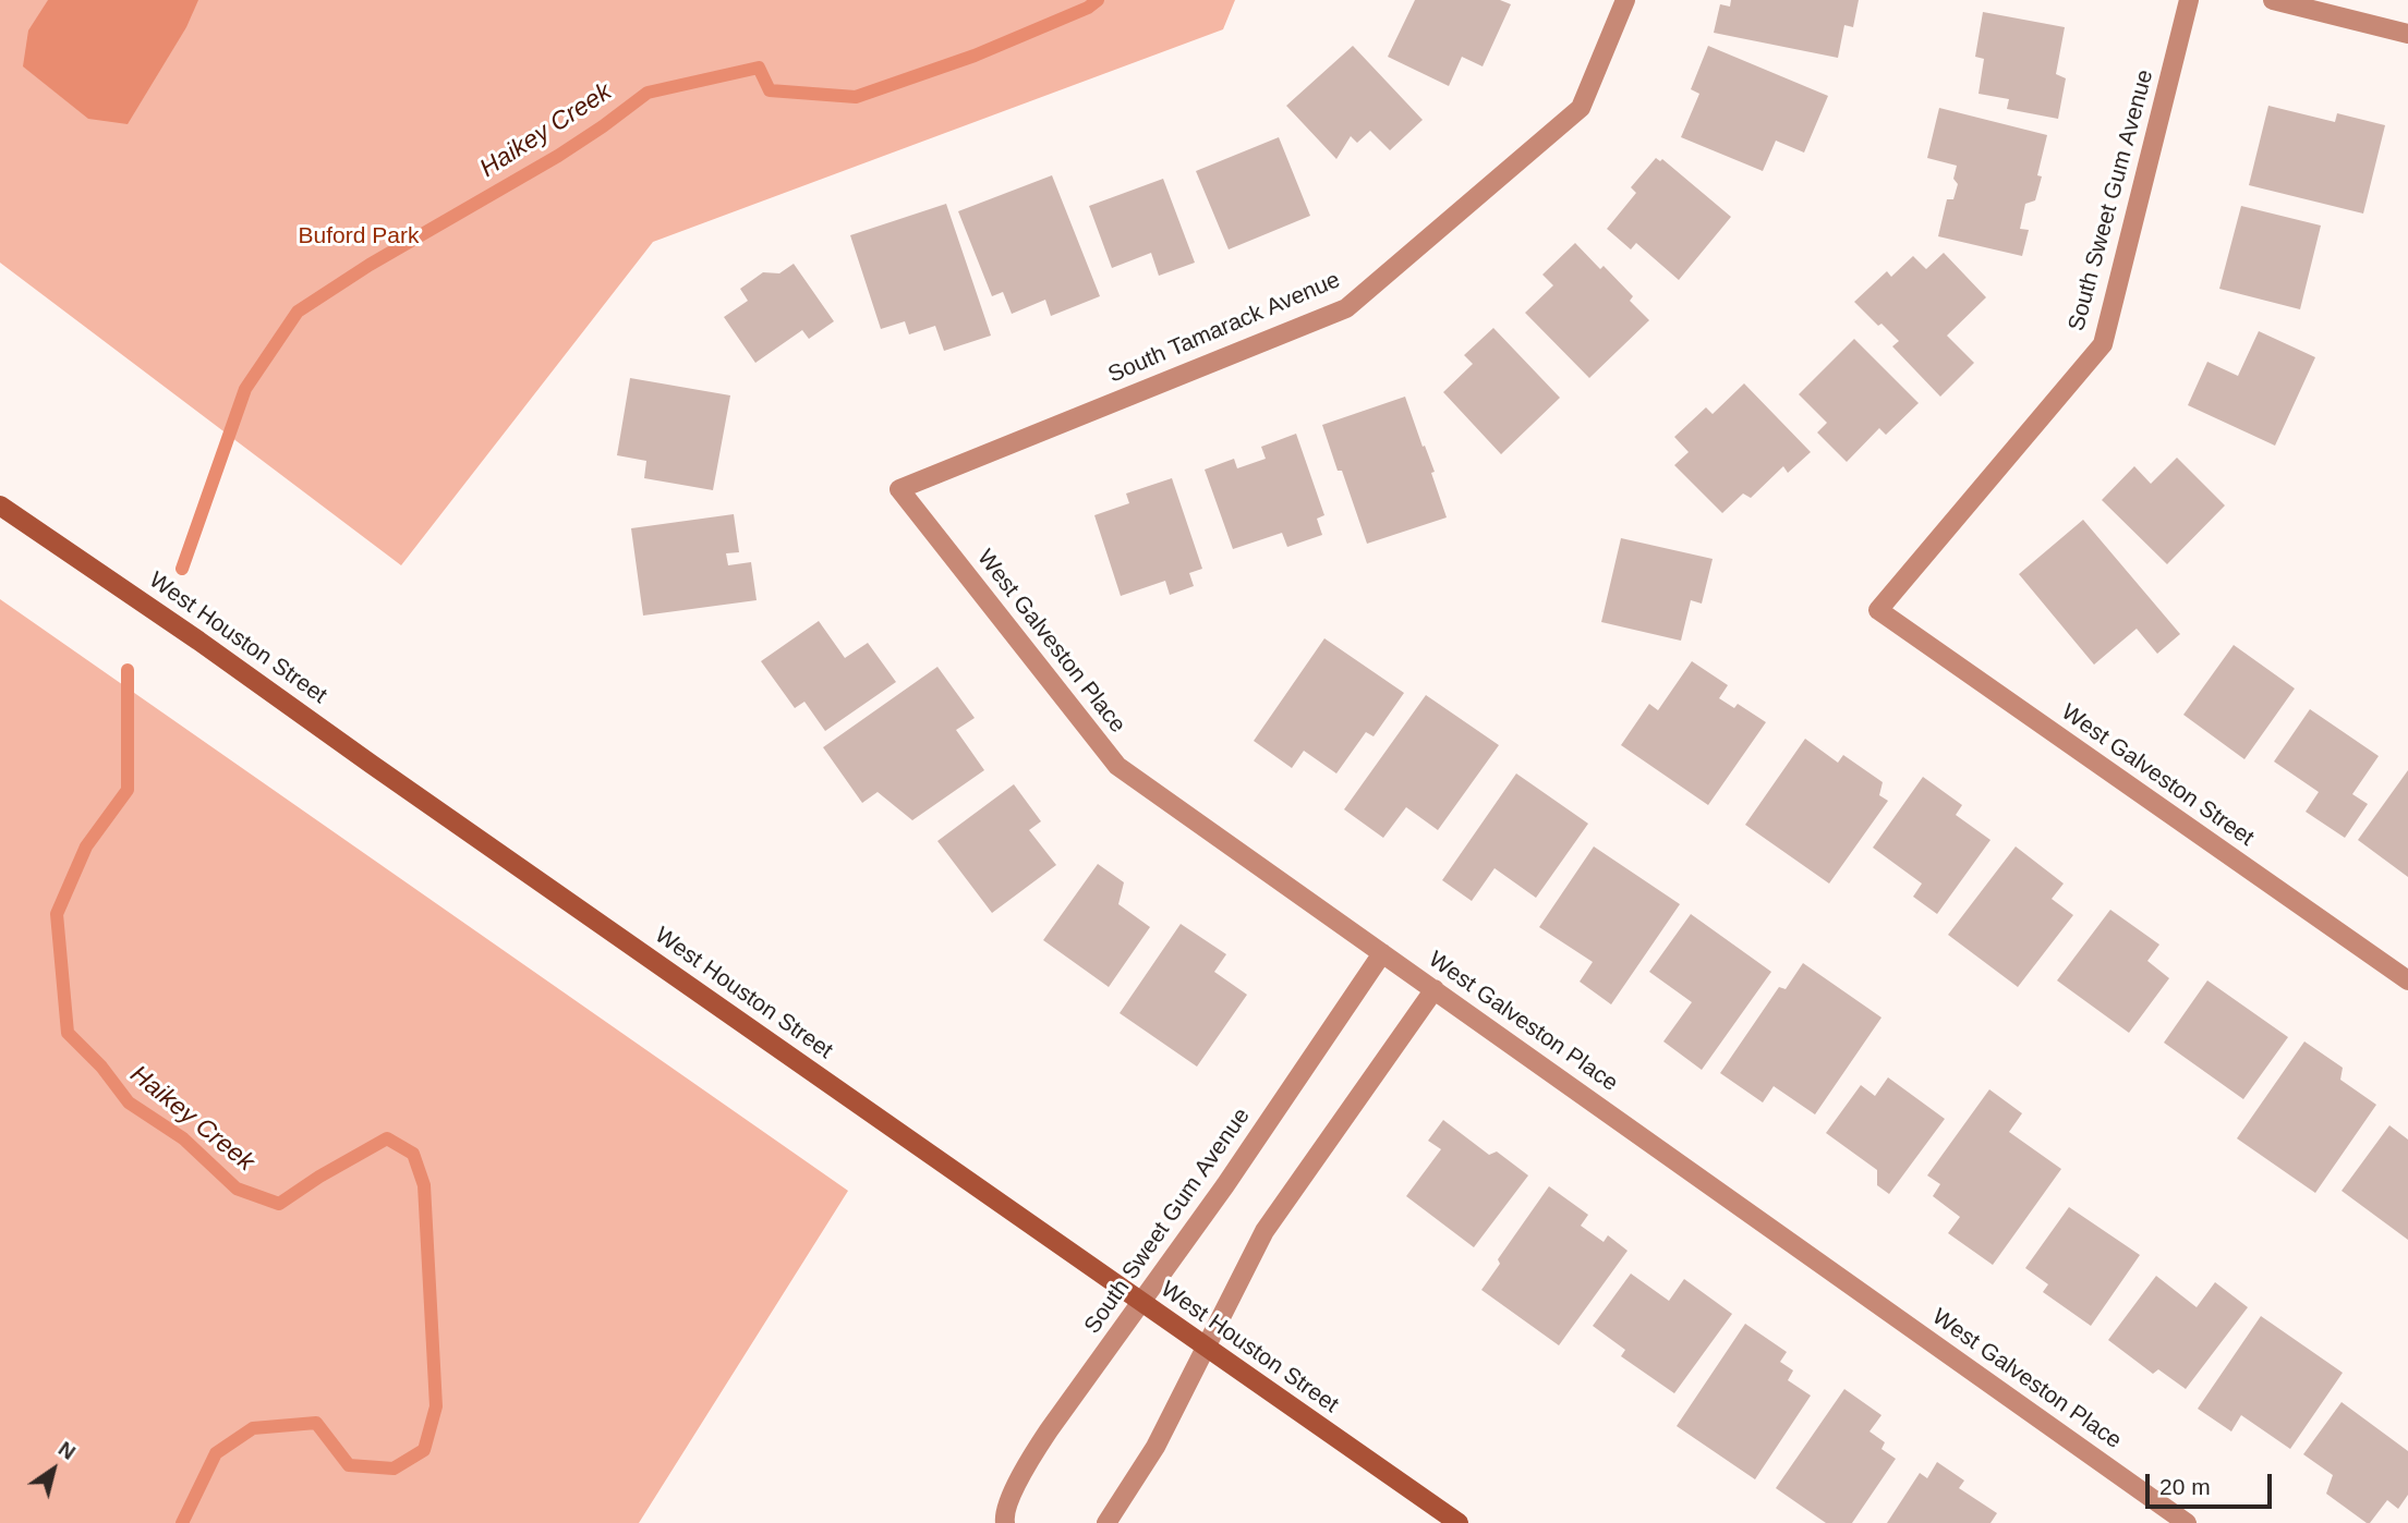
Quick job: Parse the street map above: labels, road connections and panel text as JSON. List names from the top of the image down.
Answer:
{
  "streets": {
    "main road": ["West Houston Street"],
    "street": [
      "South Sweet Gum Avenue",
      "South Tamarack Avenue",
      "West Galveston Place",
      "West Galveston Street"
    ]
  },
  "crossings": [
    ["South Sweet Gum Avenue", "West Houston Street"],
    ["South Sweet Gum Avenue", "West Galveston Place"],
    ["South Sweet Gum Avenue", "West Galveston Street"],
    ["South Tamarack Avenue", "West Galveston Place"]
  ],
  "water": ["Haikey Creek"],
  "parks": ["Buford Park"],
  "scale_bar": "20 m",
  "north": "top right"
}
